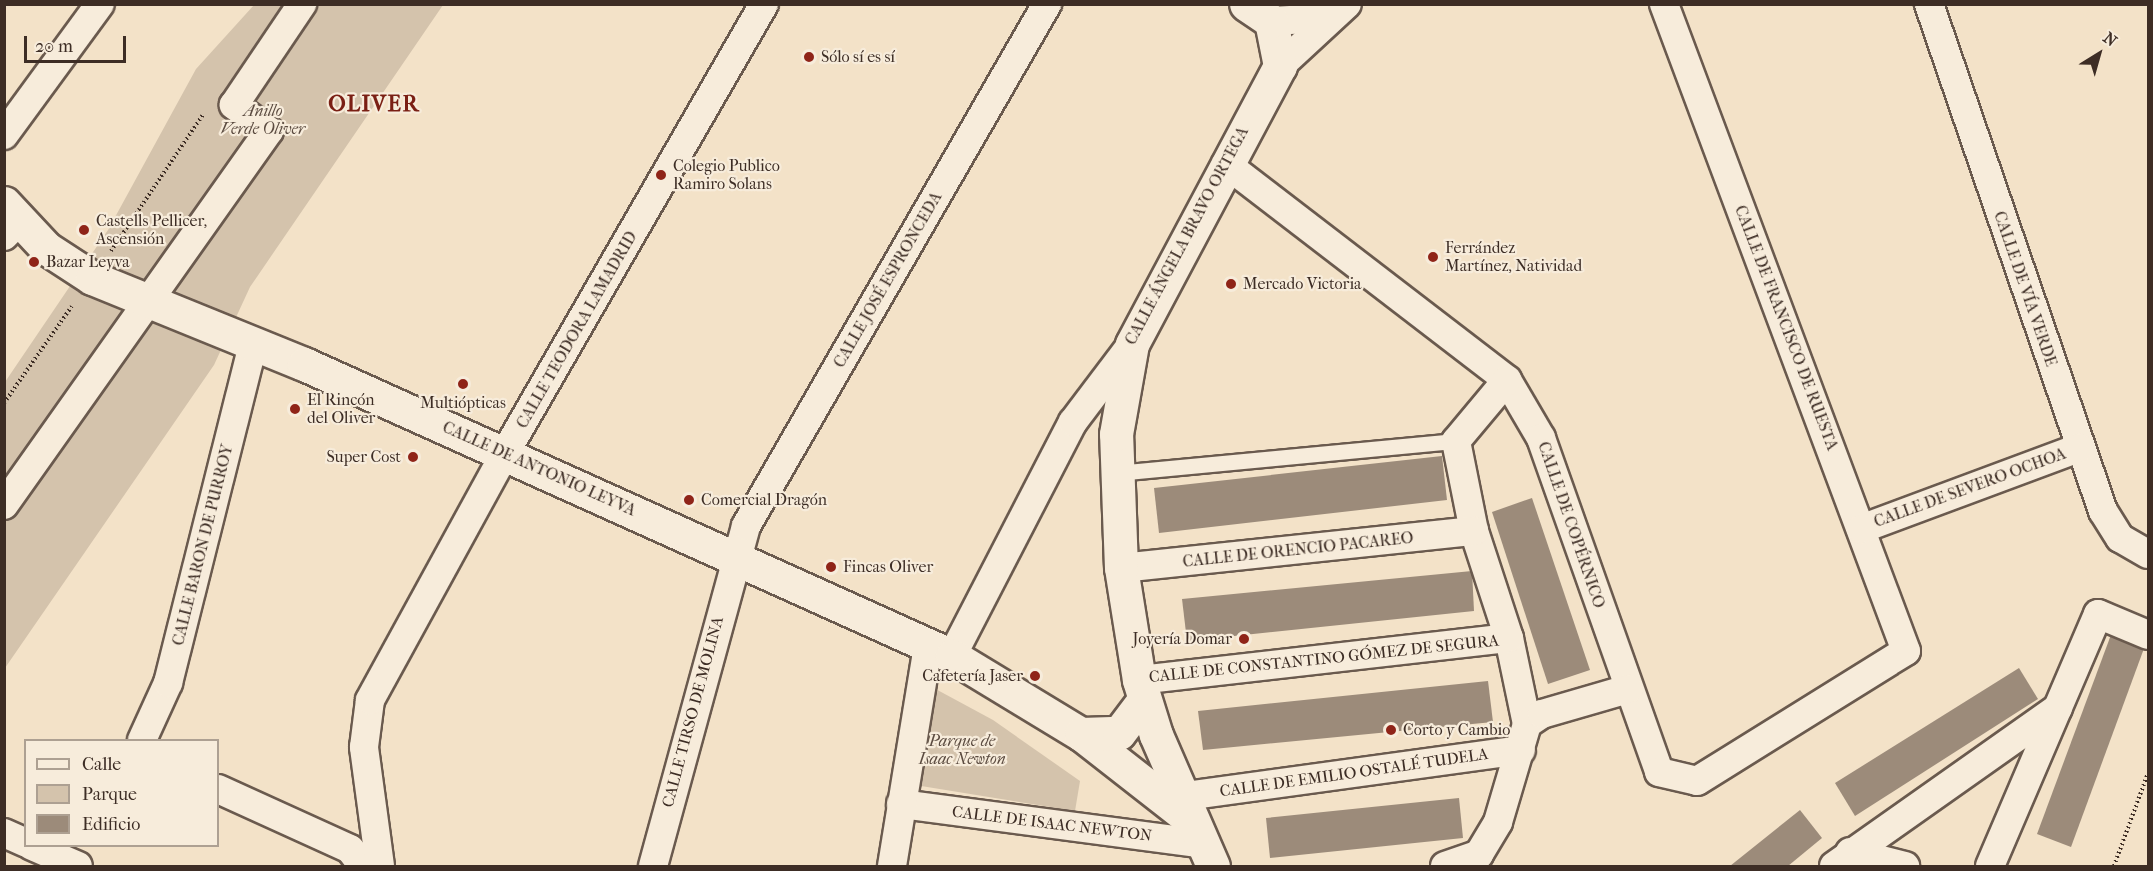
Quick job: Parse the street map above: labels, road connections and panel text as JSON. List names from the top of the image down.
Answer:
{
  "streets": {
    "street": [
      "CALLE ÁNGELA BRAVO ORTEGA",
      "CALLE JOSÉ ESPRONCEDA",
      "CALLE DE VÍA VERDE",
      "CALLE DE FRANCISCO DE RUESTA",
      "CALLE TEODORA LAMADRID",
      "CALLE DE ANTONIO LEYVA",
      "CALLE DE SEVERO OCHOA",
      "CALLE DE COPÉRNICO",
      "CALLE BARON DE PURROY",
      "CALLE DE ORENCIO PACAREO",
      "CALLE DE CONSTANTINO GÓMEZ DE SEGURA",
      "CALLE TIRSO DE MOLINA",
      "CALLE DE EMILIO OSTALÉ TUDELA",
      "CALLE DE ISAAC NEWTON"
    ]
  },
  "crossings": [
    ["CALLE ÁNGELA BRAVO ORTEGA", "CALLE DE ANTONIO LEYVA"],
    ["CALLE ÁNGELA BRAVO ORTEGA", "CALLE DE COPÉRNICO"],
    ["CALLE ÁNGELA BRAVO ORTEGA", "CALLE DE ISAAC NEWTON"],
    ["CALLE JOSÉ ESPRONCEDA", "CALLE DE ANTONIO LEYVA"],
    ["CALLE JOSÉ ESPRONCEDA", "CALLE TIRSO DE MOLINA"],
    ["CALLE DE VÍA VERDE", "CALLE DE SEVERO OCHOA"],
    ["CALLE DE FRANCISCO DE RUESTA", "CALLE DE SEVERO OCHOA"],
    ["CALLE DE FRANCISCO DE RUESTA", "CALLE DE COPÉRNICO"],
    ["CALLE TEODORA LAMADRID", "CALLE DE ANTONIO LEYVA"],
    ["CALLE DE ANTONIO LEYVA", "CALLE BARON DE PURROY"],
    ["CALLE DE ANTONIO LEYVA", "CALLE TIRSO DE MOLINA"],
    ["CALLE DE ANTONIO LEYVA", "CALLE DE EMILIO OSTALÉ TUDELA"],
    ["CALLE DE ANTONIO LEYVA", "CALLE DE ISAAC NEWTON"],
    ["CALLE DE COPÉRNICO", "CALLE DE EMILIO OSTALÉ TUDELA"],
    ["CALLE DE EMILIO OSTALÉ TUDELA", "CALLE DE ISAAC NEWTON"]
  ],
  "districts": ["OLIVER"],
  "parks": ["Anillo Verde Oliver", "Parque de Isaac Newton"],
  "places": [
    "Sólo sí es sí",
    "Colegio Publico Ramiro Solans",
    "Castells Pellicer, Ascensión",
    "Ferrández Martínez, Natividad",
    "Bazar Leyva",
    "Mercado Victoria",
    "Multiópticas",
    "El Rincón del Oliver",
    "Super Cost",
    "Comercial Dragón",
    "Fincas Oliver",
    "Joyería Domar",
    "Cafetería Jaser",
    "Corto y Cambio"
  ],
  "legend": ["Calle", "Parque", "Edificio"],
  "scale_bar": "20 m",
  "north": "top right"
}
